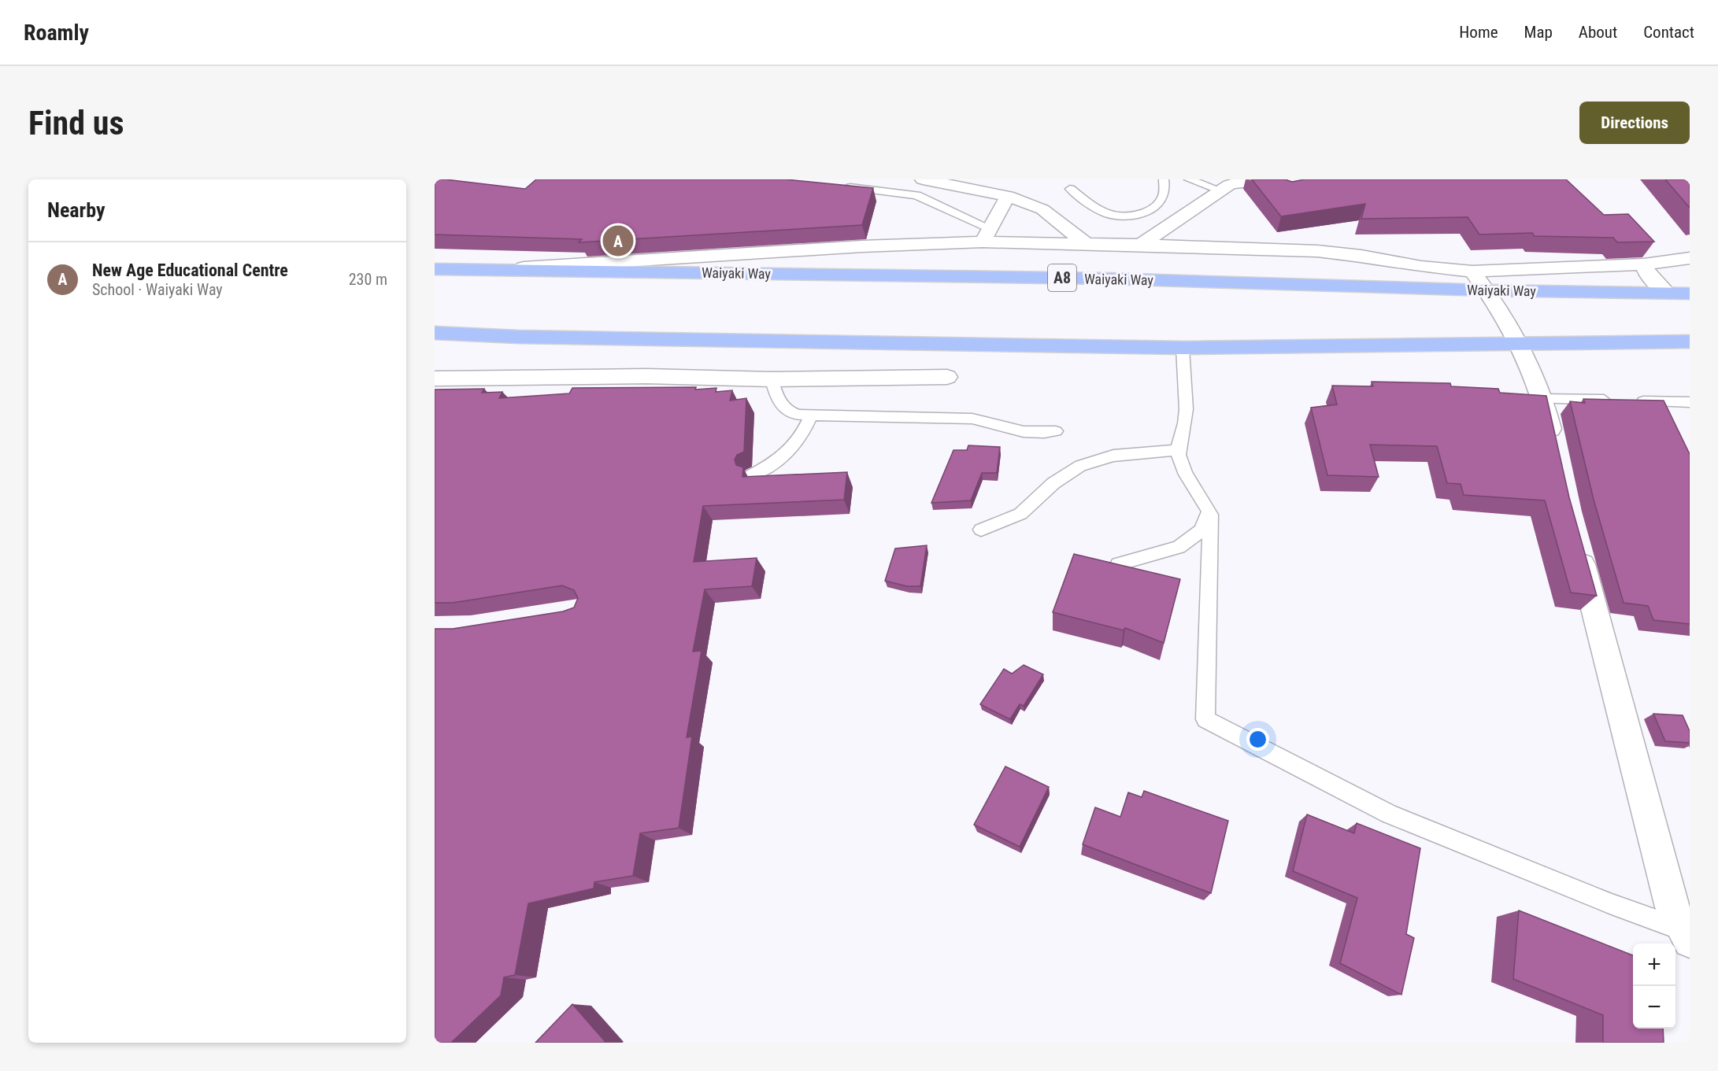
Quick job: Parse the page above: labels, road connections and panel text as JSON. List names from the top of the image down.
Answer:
{
  "streets": {
    "highway": ["Waiyaki Way", "A8"]
  },
  "page": {
    "header": "Roamly",
    "nav": [
      "Home",
      "Map",
      "About",
      "Contact"
    ],
    "buttons": "Directions",
    "title": "Find us",
    "heading": "Nearby",
    "pins": "A",
    "list": [
      {
        "mark": "A",
        "name": "New Age Educational Centre",
        "note": "School · Waiyaki Way",
        "value": "230 m"
      }
    ],
    "map_buttons": ["+", "−"]
  }
}
